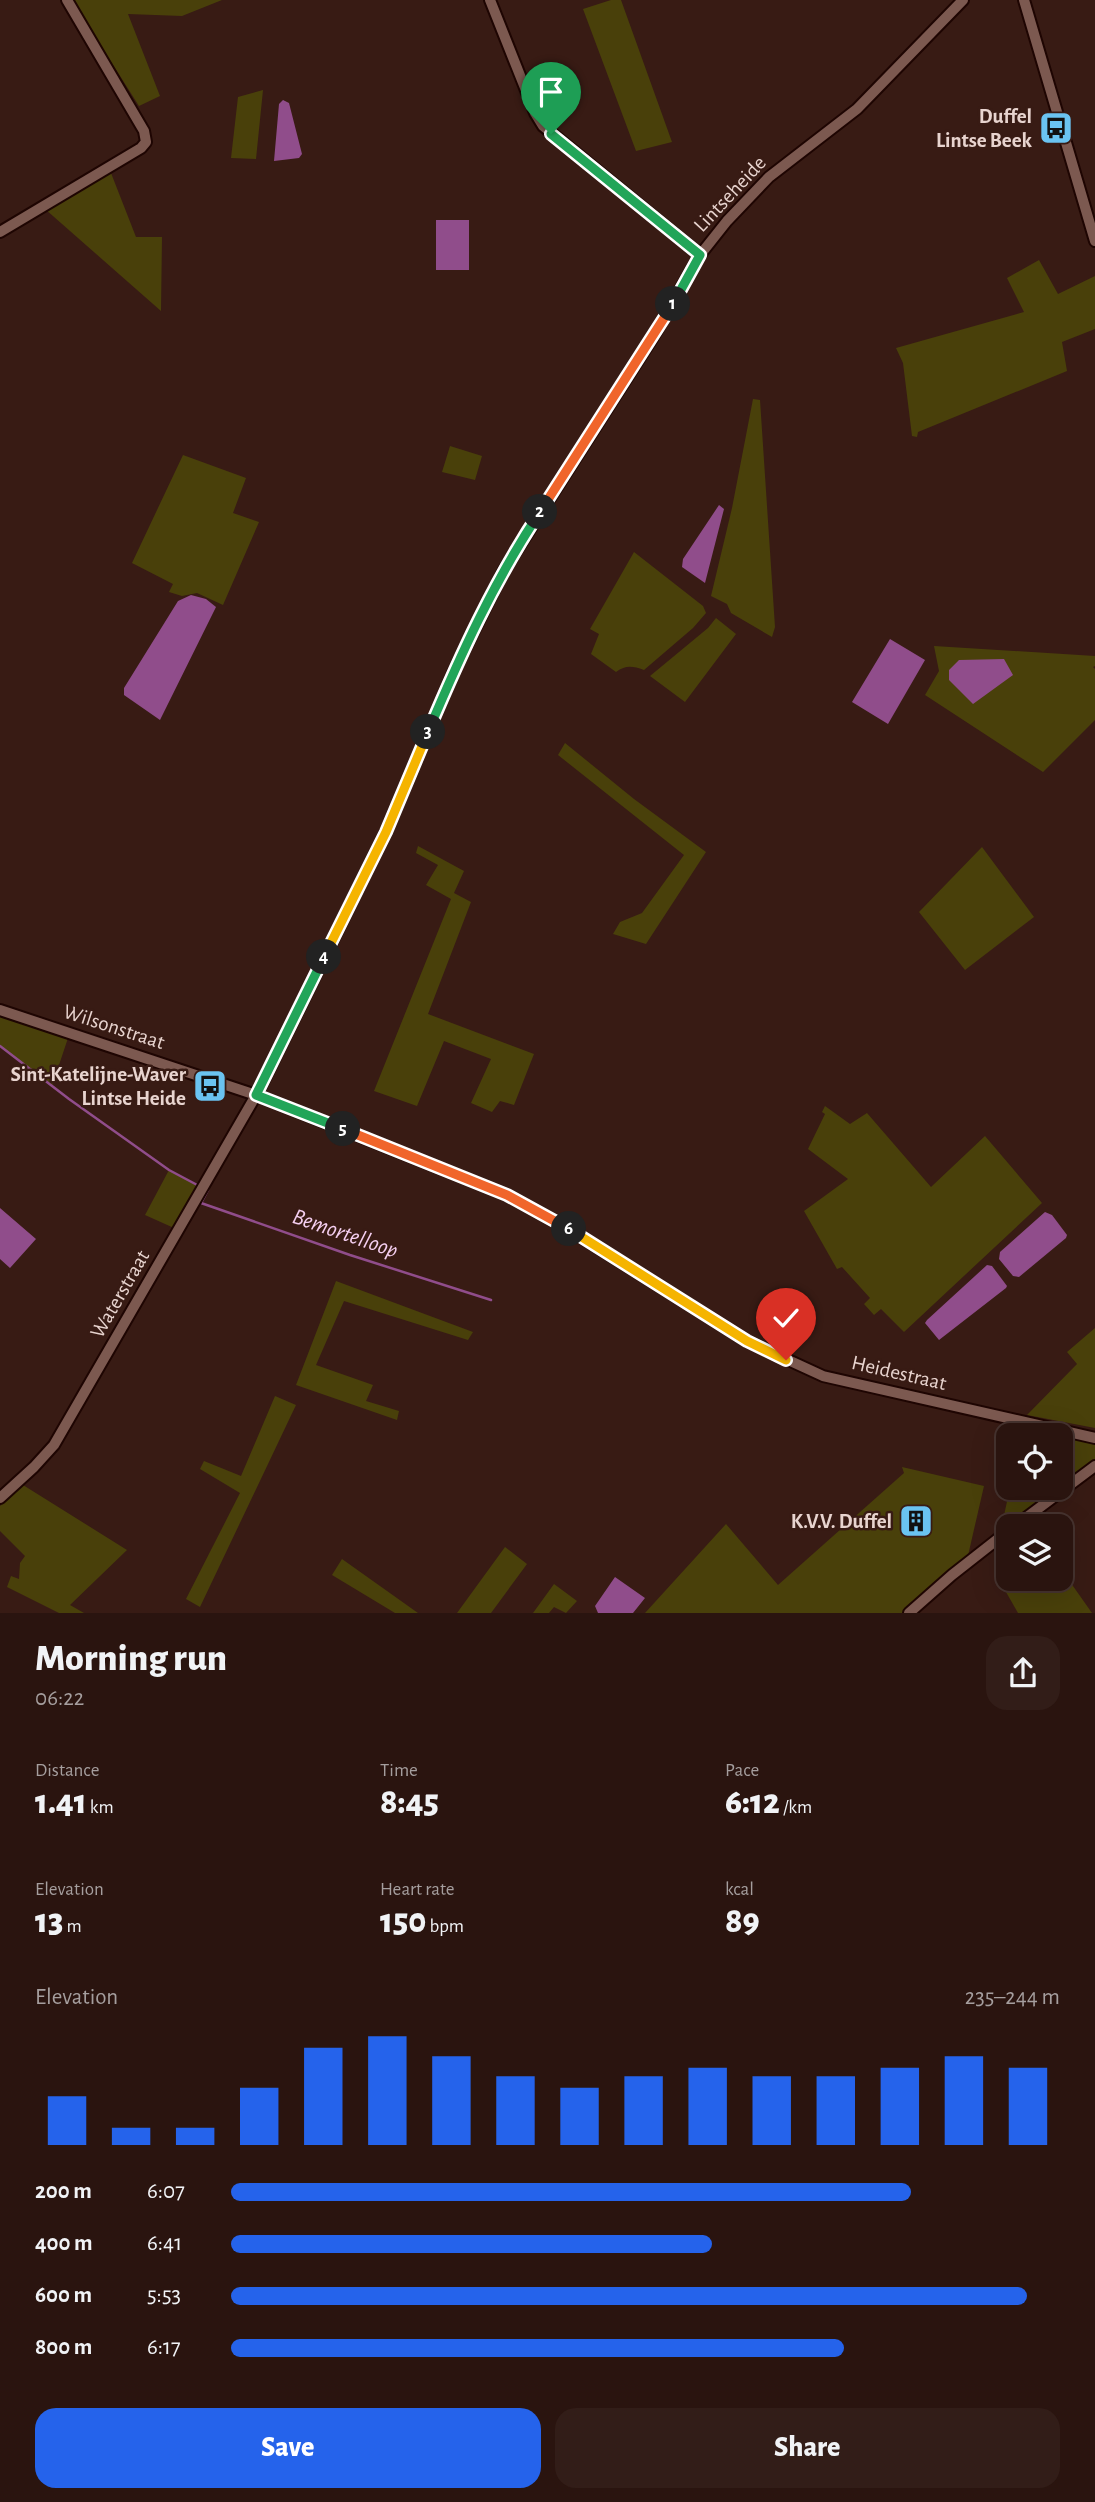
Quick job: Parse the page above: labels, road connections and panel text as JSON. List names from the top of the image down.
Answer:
{
  "streets": {
    "street": [
      "Lintseheide",
      "Wilsonstraat",
      "Waterstraat",
      "Heidestraat"
    ]
  },
  "crossings": [
    ["Lintseheide", "Wilsonstraat"],
    ["Lintseheide", "Waterstraat"],
    ["Lintseheide", "Heidestraat"],
    ["Wilsonstraat", "Waterstraat"],
    ["Wilsonstraat", "Heidestraat"],
    ["Waterstraat", "Heidestraat"]
  ],
  "water": ["Bemortelloop"],
  "places": {
    "bus stop": ["Duffel Lintse Beek", "Sint-Katelijne-Waver Lintse Heide"],
    "building": ["K.V.V. Duffel"]
  },
  "page": {
    "pins": [
      "1",
      "2",
      "3",
      "4",
      "5",
      "6"
    ],
    "heading": ["Morning run", "06:22"],
    "stats": [
      ["Distance", "1.41 km"],
      ["Time", "8:45"],
      ["Pace", "6:12 /km"],
      ["Elevation", "13 m"],
      ["Heart rate", "150 bpm"],
      ["kcal", "89"]
    ],
    "chart": ["Elevation", "235–244 m"],
    "list": [
      {
        "name": "200 m",
        "note": "6:07"
      },
      {
        "name": "400 m",
        "note": "6:41"
      },
      {
        "name": "600 m",
        "note": "5:53"
      },
      {
        "name": "800 m",
        "note": "6:17"
      }
    ],
    "buttons": ["Save", "Share"]
  }
}
